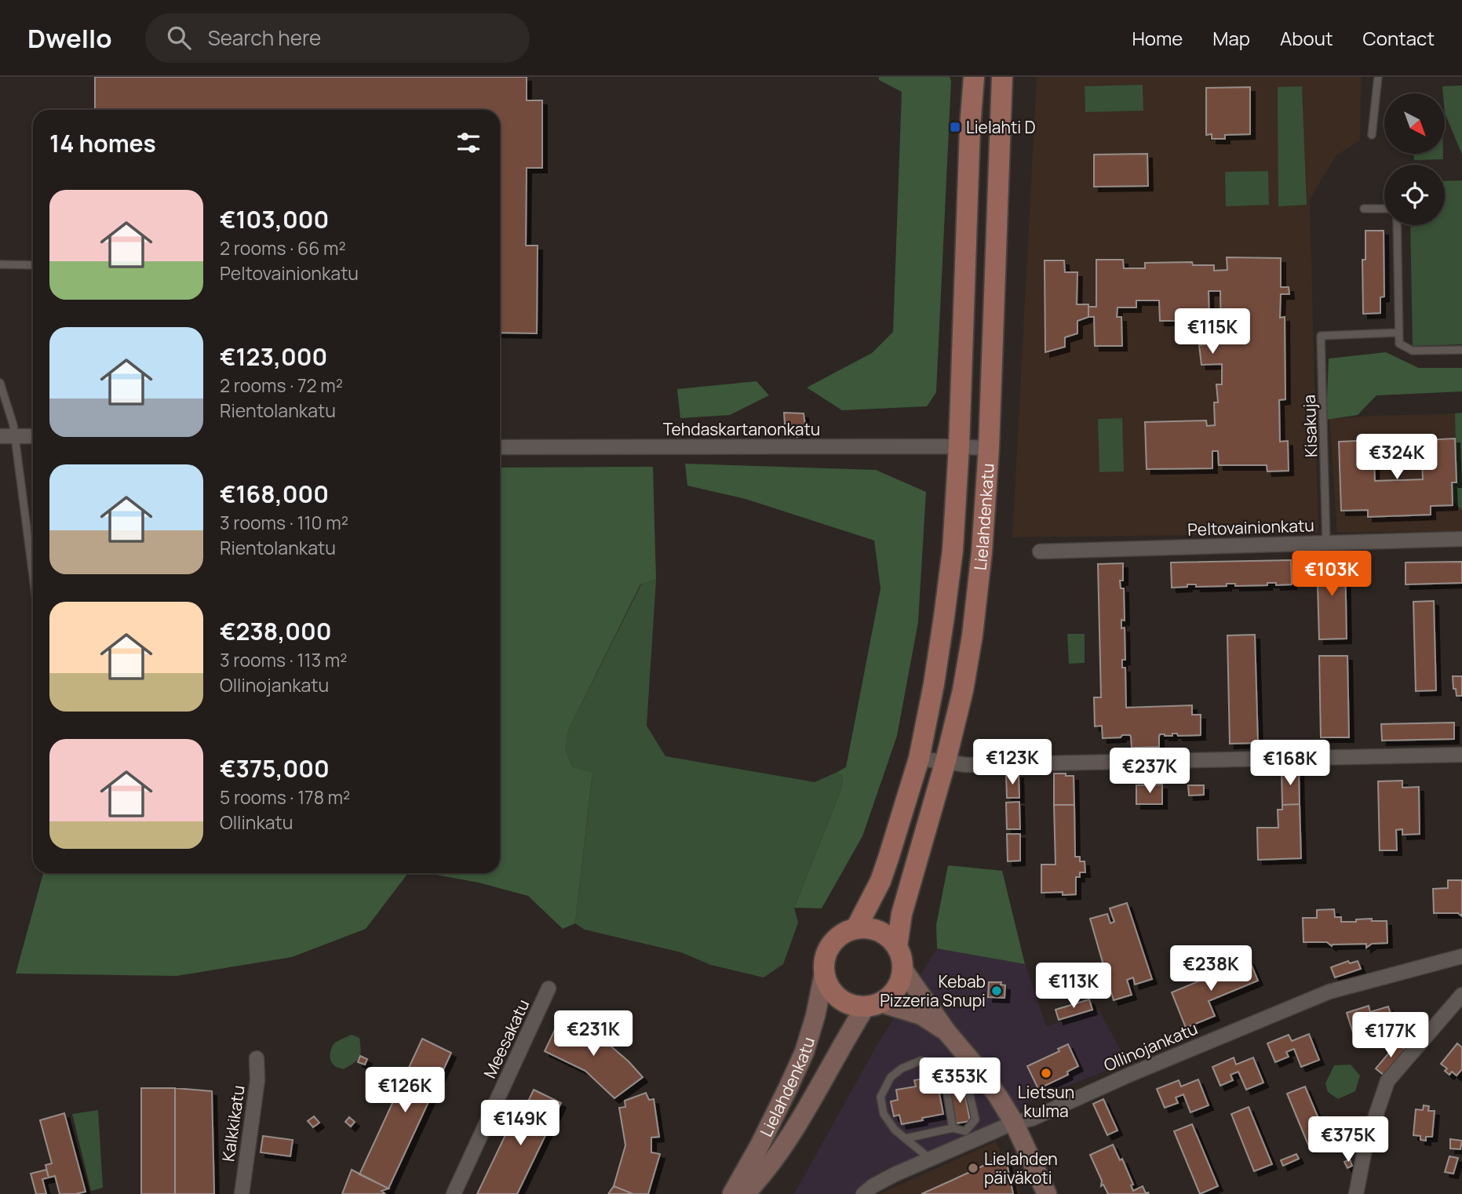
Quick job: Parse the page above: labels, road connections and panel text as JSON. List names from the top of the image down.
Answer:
{
  "streets": {
    "main road": ["Lielahdenkatu"],
    "street": [
      "Tehdaskartanonkatu",
      "Peltovainionkatu",
      "Meesakatu",
      "Ollinojankatu",
      "Kalkkikatu"
    ],
    "lane": ["Kisakuja"]
  },
  "crossings": [
    ["Kisakuja", "Peltovainionkatu"],
    ["Tehdaskartanonkatu", "Lielahdenkatu"]
  ],
  "places": {
    "transit": ["Lielahti D"],
    "other": ["Kebab Pizzeria Snupi", "Lietsun kulma", "Lielahden päiväkoti"]
  },
  "north": "bottom right",
  "page": {
    "header": "Dwello",
    "search": "Search here",
    "nav": [
      "Home",
      "Map",
      "About",
      "Contact"
    ],
    "heading": "14 homes",
    "list": [
      {
        "name": "€103,000",
        "note": "2 rooms · 66 m² · Peltovainionkatu"
      },
      {
        "name": "€123,000",
        "note": "2 rooms · 72 m² · Rientolankatu"
      },
      {
        "name": "€168,000",
        "note": "3 rooms · 110 m² · Rientolankatu"
      },
      {
        "name": "€238,000",
        "note": "3 rooms · 113 m² · Ollinojankatu"
      },
      {
        "name": "€375,000",
        "note": "5 rooms · 178 m² · Ollinkatu"
      }
    ],
    "price": [
      "€115K",
      "€324K",
      "€103K",
      "€123K",
      "€168K",
      "€237K",
      "€238K",
      "€113K",
      "€231K",
      "€177K",
      "€353K",
      "€126K",
      "€149K",
      "€375K"
    ]
  }
}
